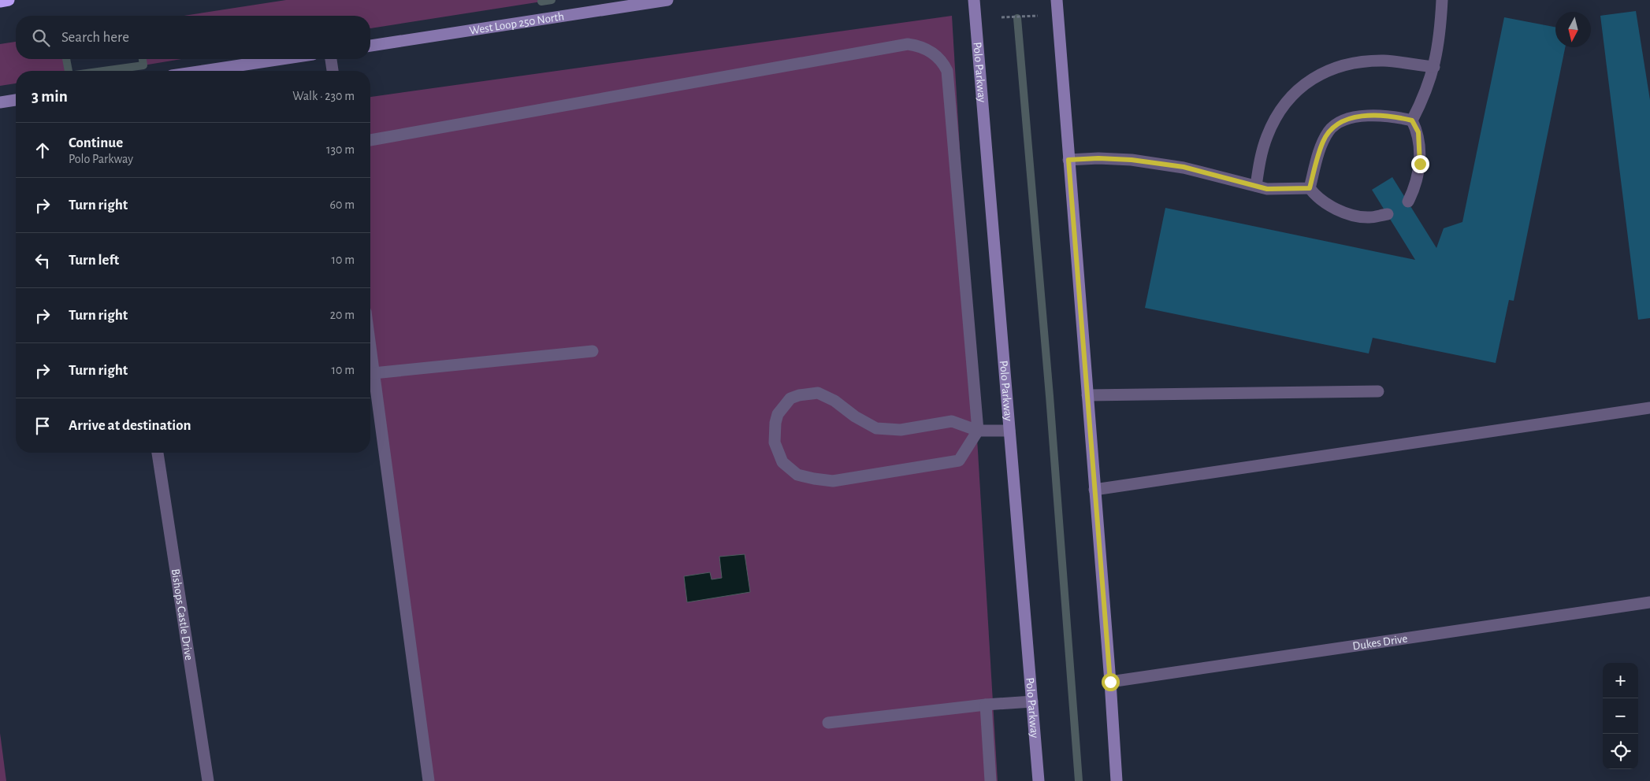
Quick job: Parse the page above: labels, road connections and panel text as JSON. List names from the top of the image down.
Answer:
{
  "streets": {
    "street": [
      "West Loop 250 North",
      "Polo Parkway",
      "Bishops Castle Drive",
      "Dukes Drive"
    ]
  },
  "north": "bottom",
  "page": {
    "search": "Search here",
    "heading": ["3 min", "Walk · 230 m"],
    "list": [
      ["Continue", "Polo Parkway", "130 m"],
      ["Turn right", "60 m"],
      ["Turn left", "10 m"],
      ["Turn right", "20 m"],
      ["Turn right", "10 m"],
      "Arrive at destination"
    ],
    "map_buttons": ["+", "−"]
  }
}
